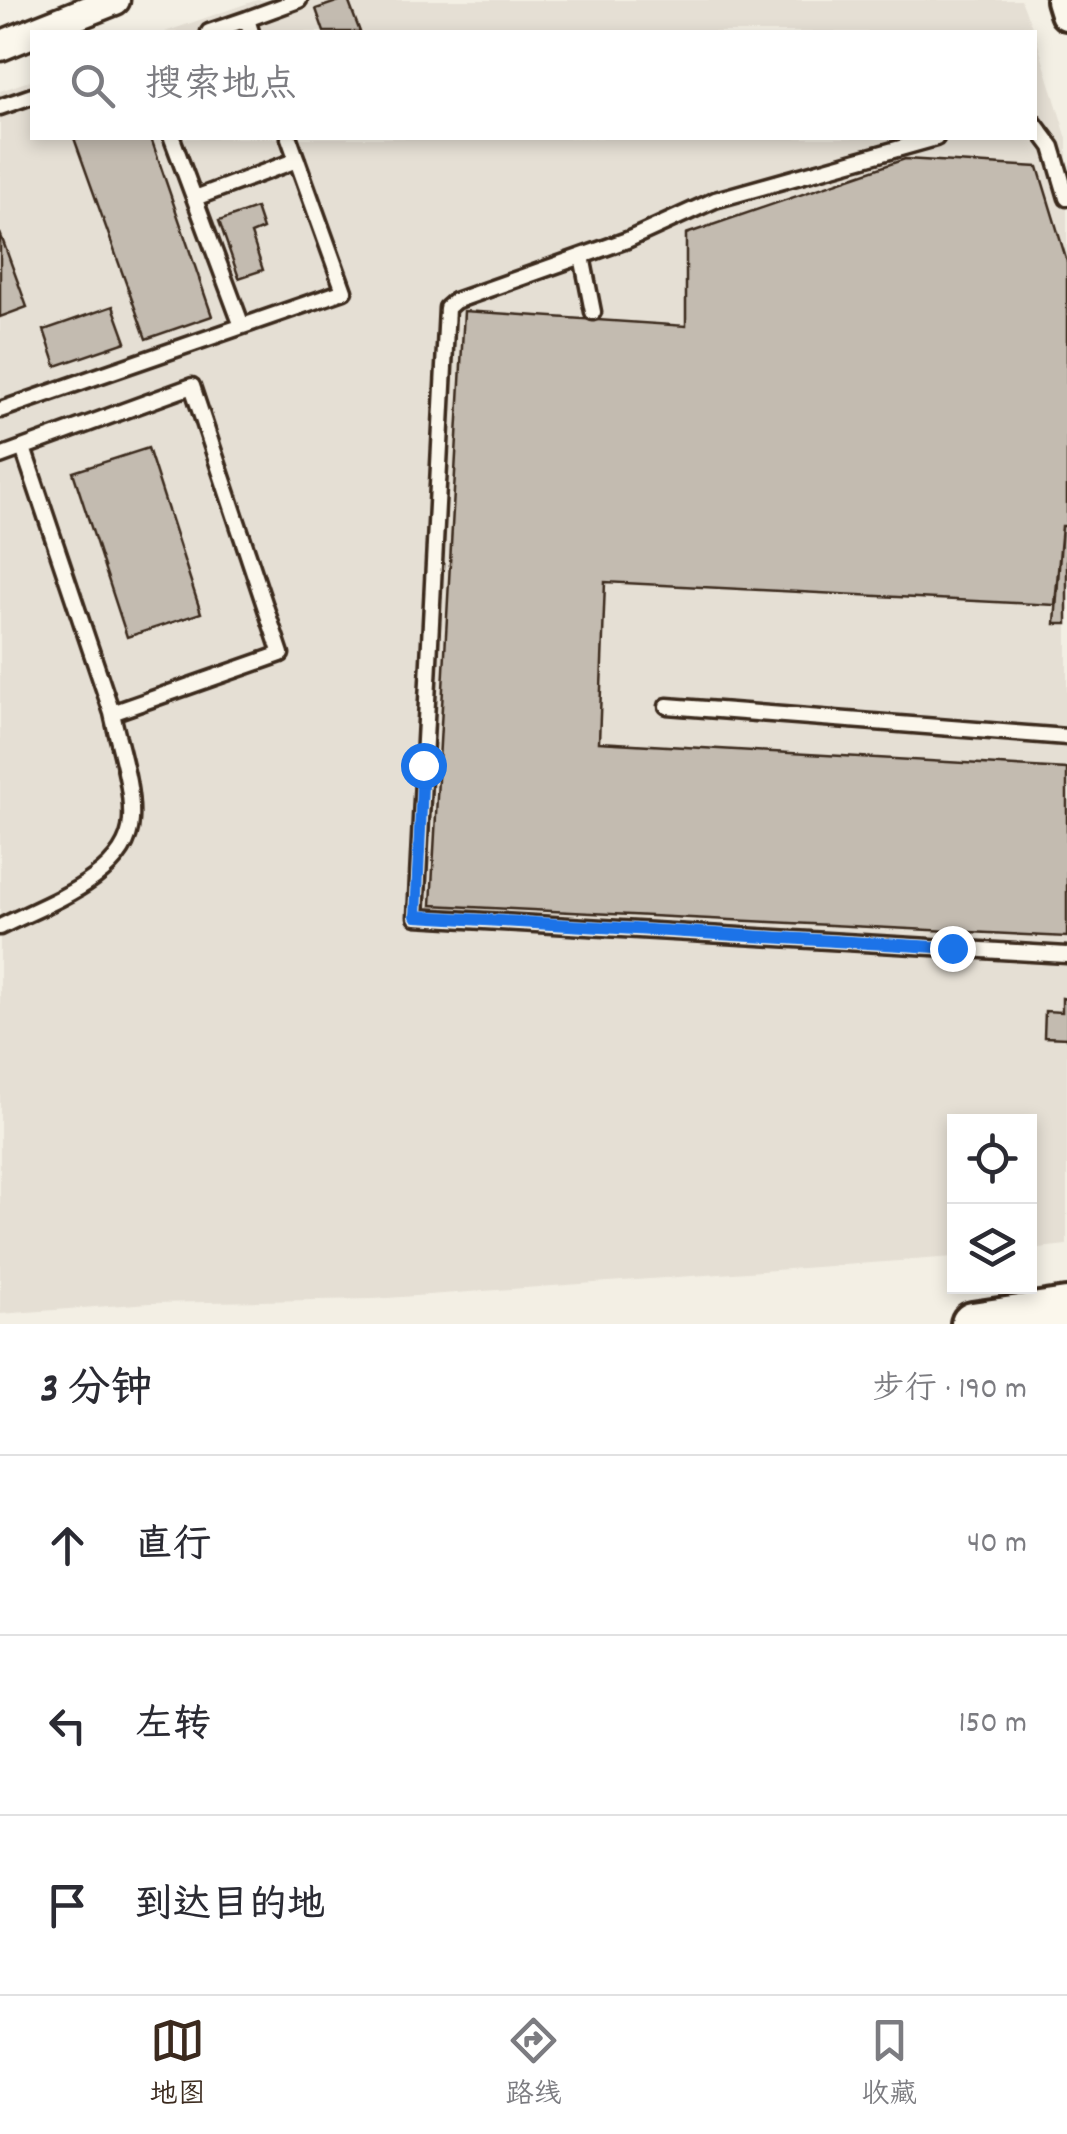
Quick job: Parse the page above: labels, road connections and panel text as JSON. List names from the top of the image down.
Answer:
{
  "page": {
    "search": "搜索地点",
    "heading": ["3 分钟", "步行 · 190 m"],
    "list": [
      ["直行", "40 m"],
      ["左转", "150 m"],
      "到达目的地"
    ],
    "nav": ["地图", "路线", "收藏"]
  }
}
